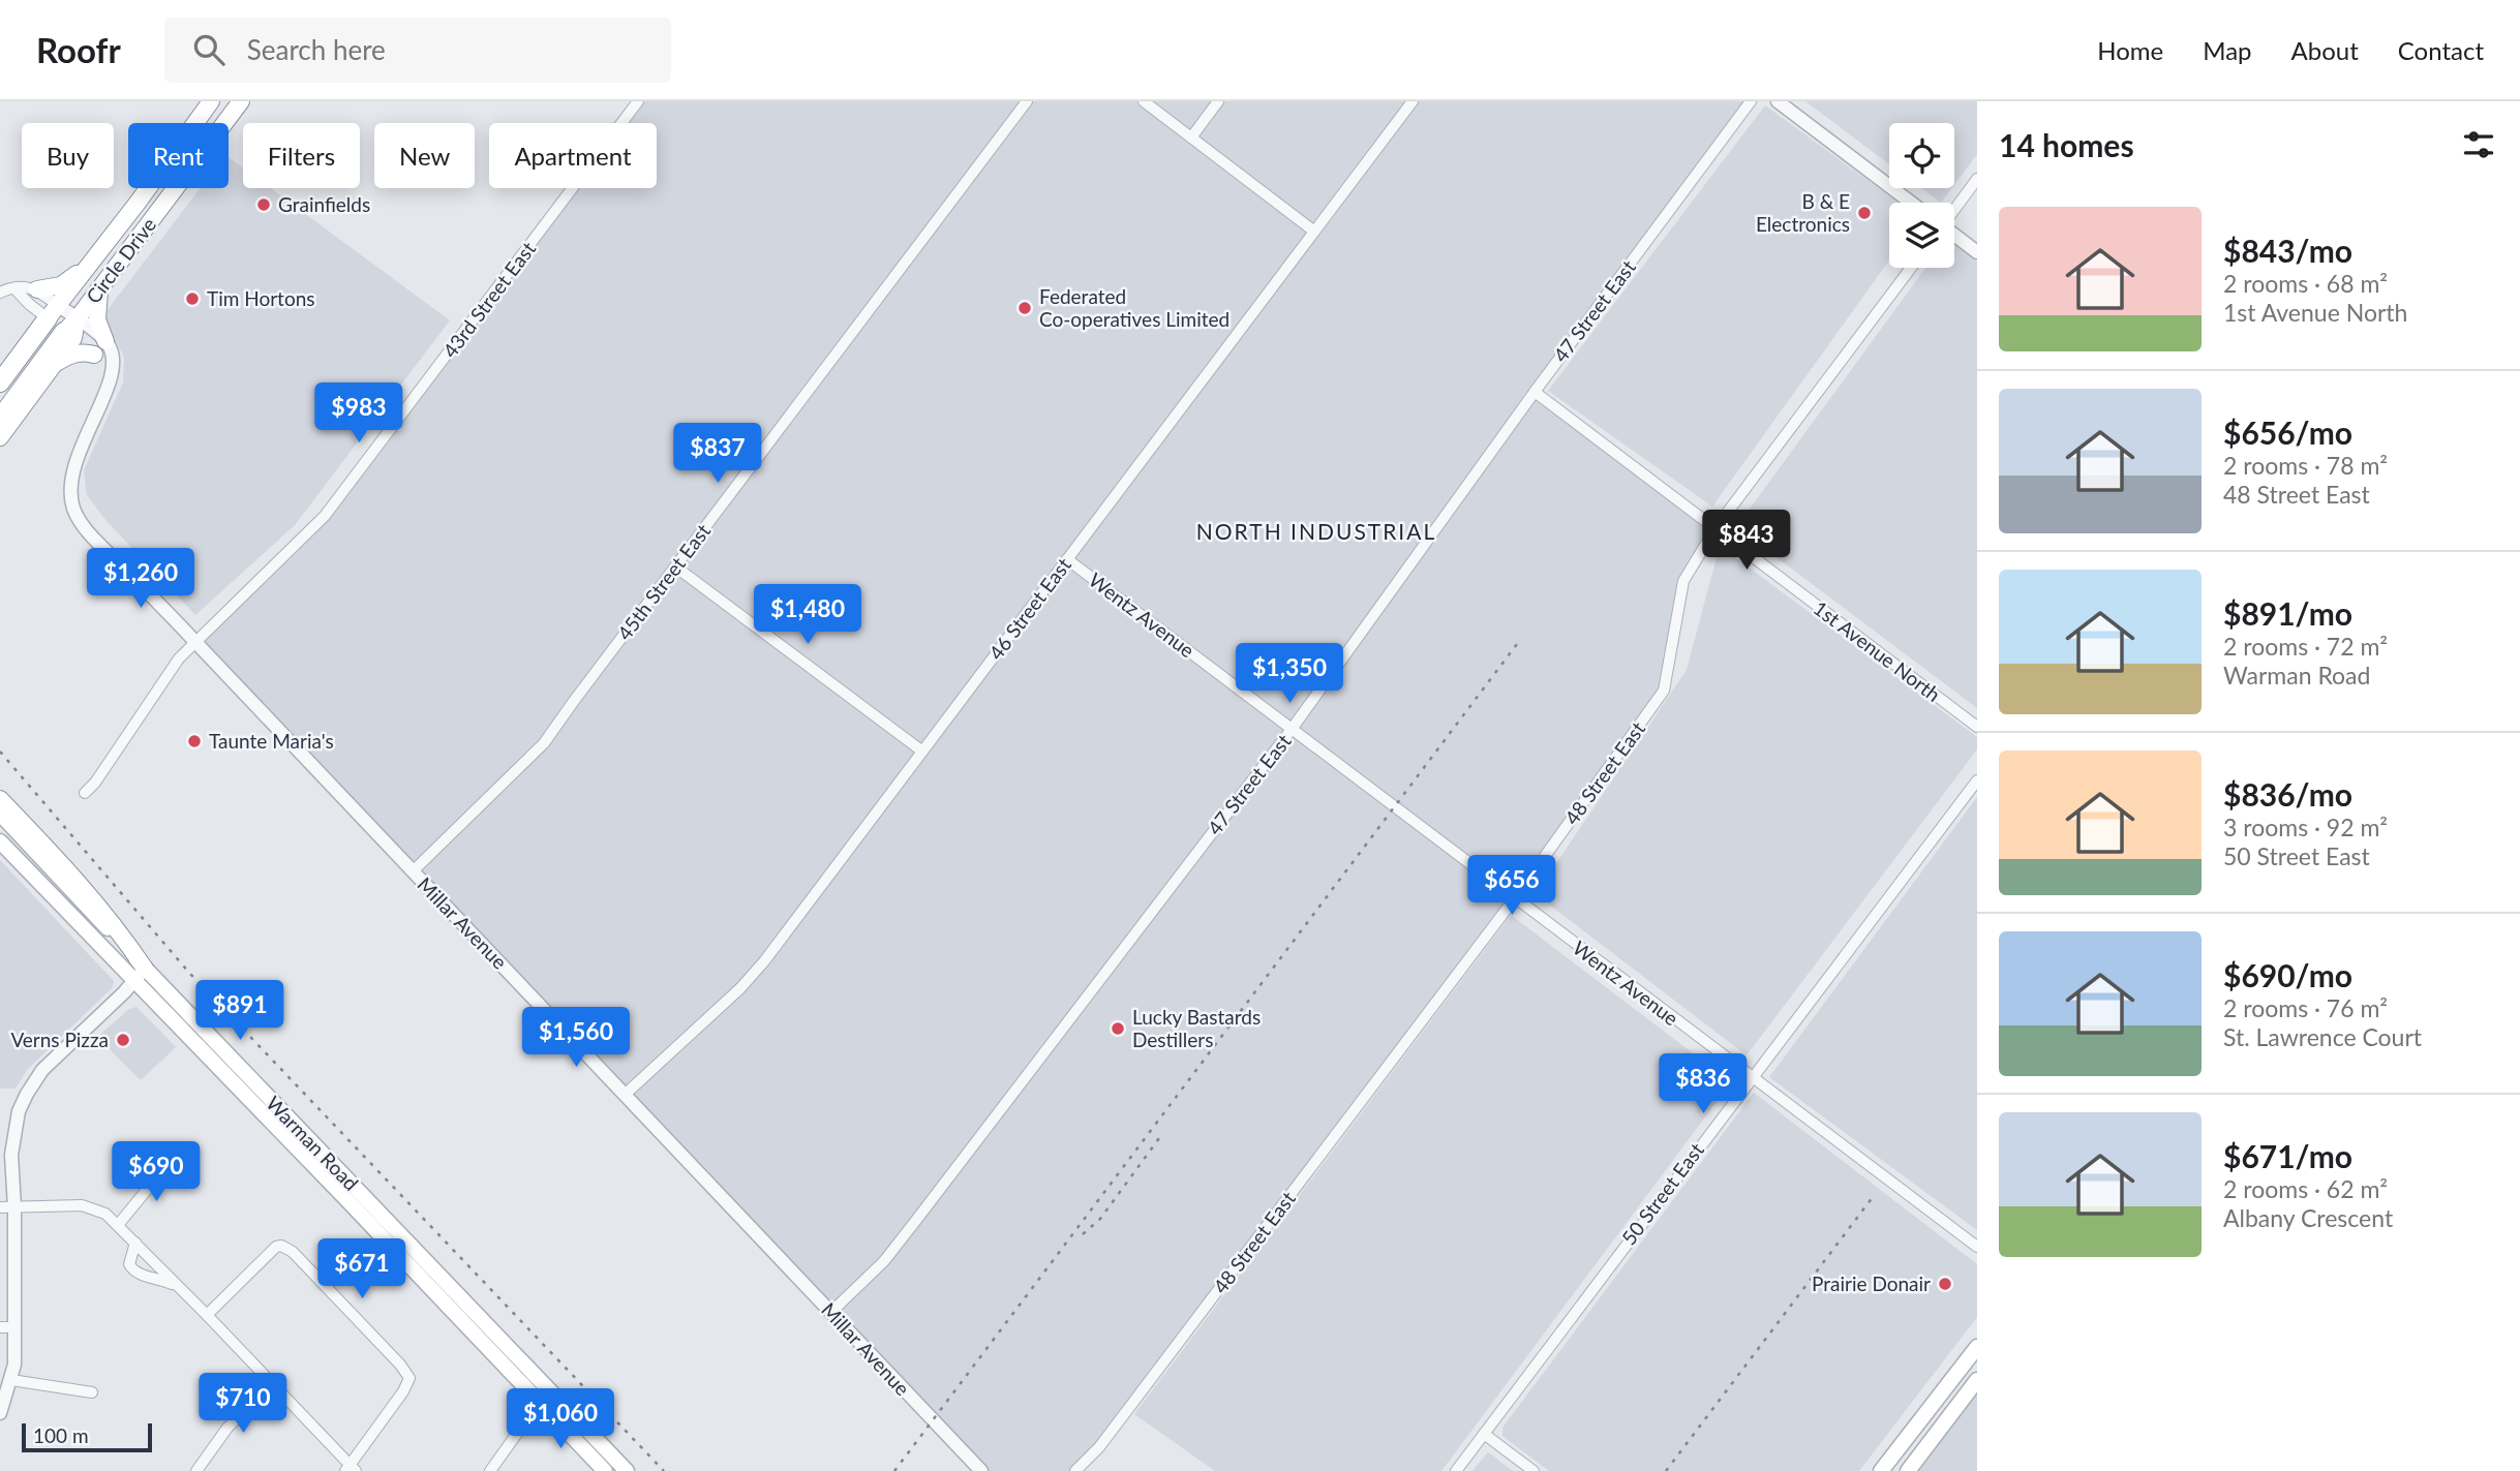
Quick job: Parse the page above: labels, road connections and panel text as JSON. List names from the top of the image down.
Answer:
{
  "streets": {
    "highway": ["Circle Drive"],
    "main road": ["Warman Road"],
    "street": [
      "43rd Street East",
      "47 Street East",
      "45th Street East",
      "46 Street East",
      "Wentz Avenue",
      "1st Avenue North",
      "48 Street East",
      "Millar Avenue",
      "50 Street East"
    ]
  },
  "crossings": [
    ["43rd Street East", "Millar Avenue"],
    ["47 Street East", "Wentz Avenue"],
    ["47 Street East", "1st Avenue North"],
    ["47 Street East", "Millar Avenue"],
    ["45th Street East", "Millar Avenue"],
    ["46 Street East", "Wentz Avenue"],
    ["46 Street East", "Millar Avenue"],
    ["Wentz Avenue", "48 Street East"],
    ["Wentz Avenue", "50 Street East"],
    ["1st Avenue North", "48 Street East"]
  ],
  "districts": ["NORTH INDUSTRIAL"],
  "places": [
    "Grainfields",
    "B & E Electronics",
    "Tim Hortons",
    "Federated Co-operatives Limited",
    "Taunte Maria's",
    "Lucky Bastards Destillers",
    "Verns Pizza",
    "Prairie Donair"
  ],
  "scale_bar": "100 m",
  "page": {
    "header": "Roofr",
    "search": "Search here",
    "nav": [
      "Home",
      "Map",
      "About",
      "Contact"
    ],
    "heading": "14 homes",
    "chip": [
      "Buy",
      "Rent",
      "Filters",
      "New",
      "Apartment"
    ],
    "list": [
      {
        "name": "$843/mo",
        "note": "2 rooms · 68 m² · 1st Avenue North"
      },
      {
        "name": "$656/mo",
        "note": "2 rooms · 78 m² · 48 Street East"
      },
      {
        "name": "$891/mo",
        "note": "2 rooms · 72 m² · Warman Road"
      },
      {
        "name": "$836/mo",
        "note": "3 rooms · 92 m² · 50 Street East"
      },
      {
        "name": "$690/mo",
        "note": "2 rooms · 76 m² · St. Lawrence Court"
      },
      {
        "name": "$671/mo",
        "note": "2 rooms · 62 m² · Albany Crescent"
      }
    ],
    "price": [
      "$983",
      "$837",
      "$843",
      "$1,260",
      "$1,480",
      "$1,350",
      "$656",
      "$891",
      "$1,560",
      "$836",
      "$690",
      "$671",
      "$710",
      "$1,060"
    ],
    "scale": "100 m"
  }
}
